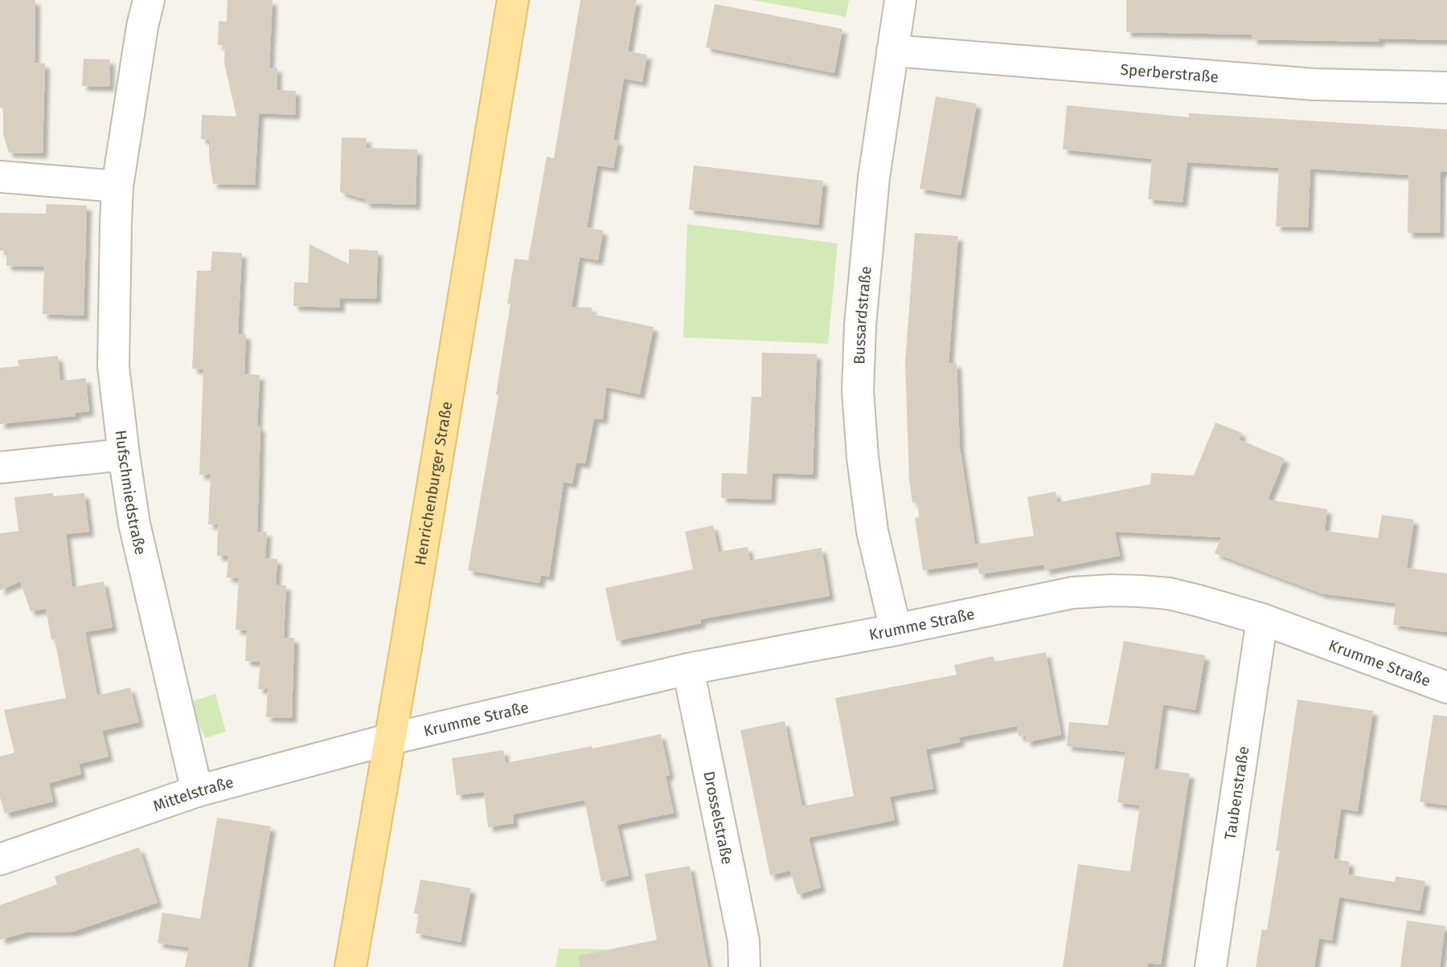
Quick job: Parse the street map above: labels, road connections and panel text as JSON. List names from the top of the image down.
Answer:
{
  "streets": {
    "main road": ["Henrichenburger Straße"],
    "street": [
      "Sperberstraße",
      "Bussardstraße",
      "Hufschmiedstraße",
      "Krumme Straße",
      "Taubenstraße",
      "Mittelstraße",
      "Drosselstraße"
    ]
  },
  "crossings": [
    ["Sperberstraße", "Bussardstraße"],
    ["Bussardstraße", "Krumme Straße"],
    ["Henrichenburger Straße", "Krumme Straße"],
    ["Henrichenburger Straße", "Mittelstraße"],
    ["Hufschmiedstraße", "Mittelstraße"],
    ["Krumme Straße", "Taubenstraße"],
    ["Krumme Straße", "Mittelstraße"],
    ["Krumme Straße", "Drosselstraße"]
  ]
}
